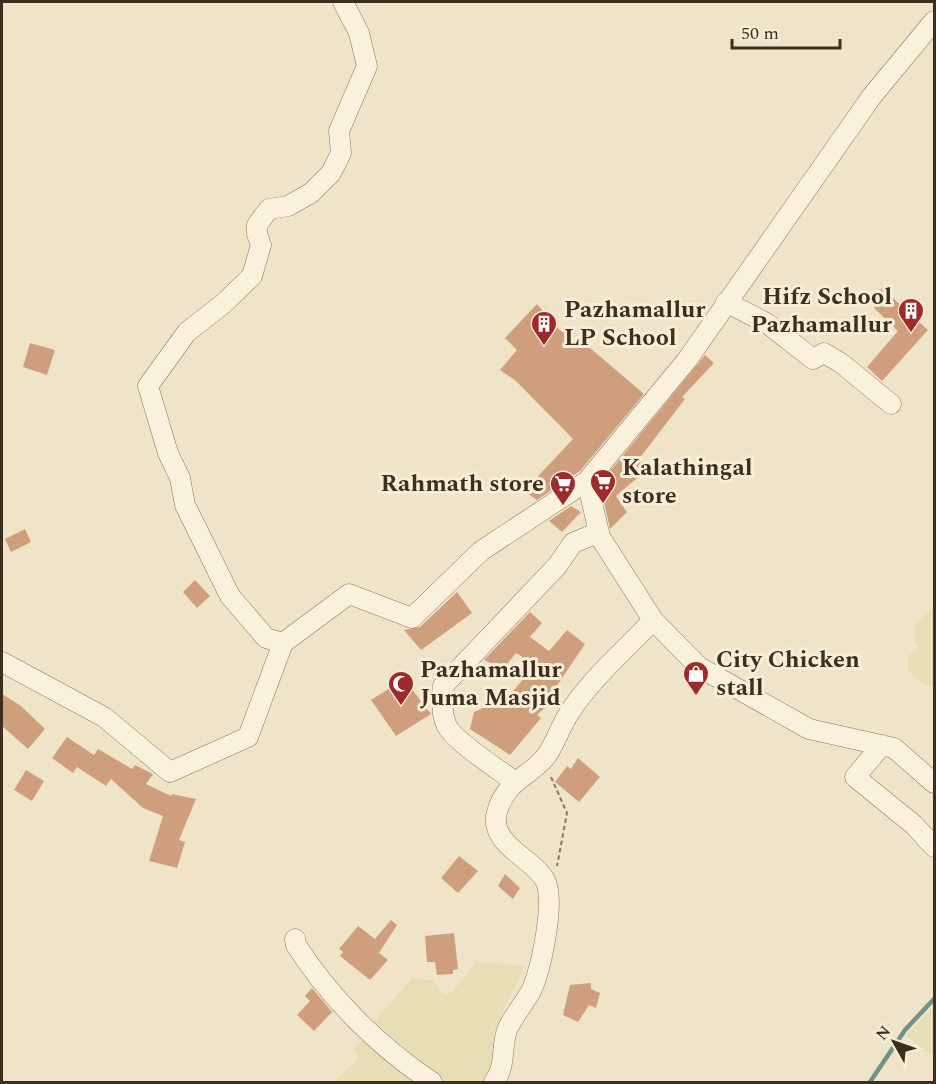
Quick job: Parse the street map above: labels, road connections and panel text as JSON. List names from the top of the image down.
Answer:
{
  "places": {
    "building": ["Hifz School Pazhamallur", "Pazhamallur LP School"],
    "supermarket": ["Kalathingal store", "Rahmath store"],
    "shop": ["City Chicken stall"],
    "mosque": ["Pazhamallur Juma Masjid"]
  },
  "scale_bar": "50 m",
  "north": "top left"
}
